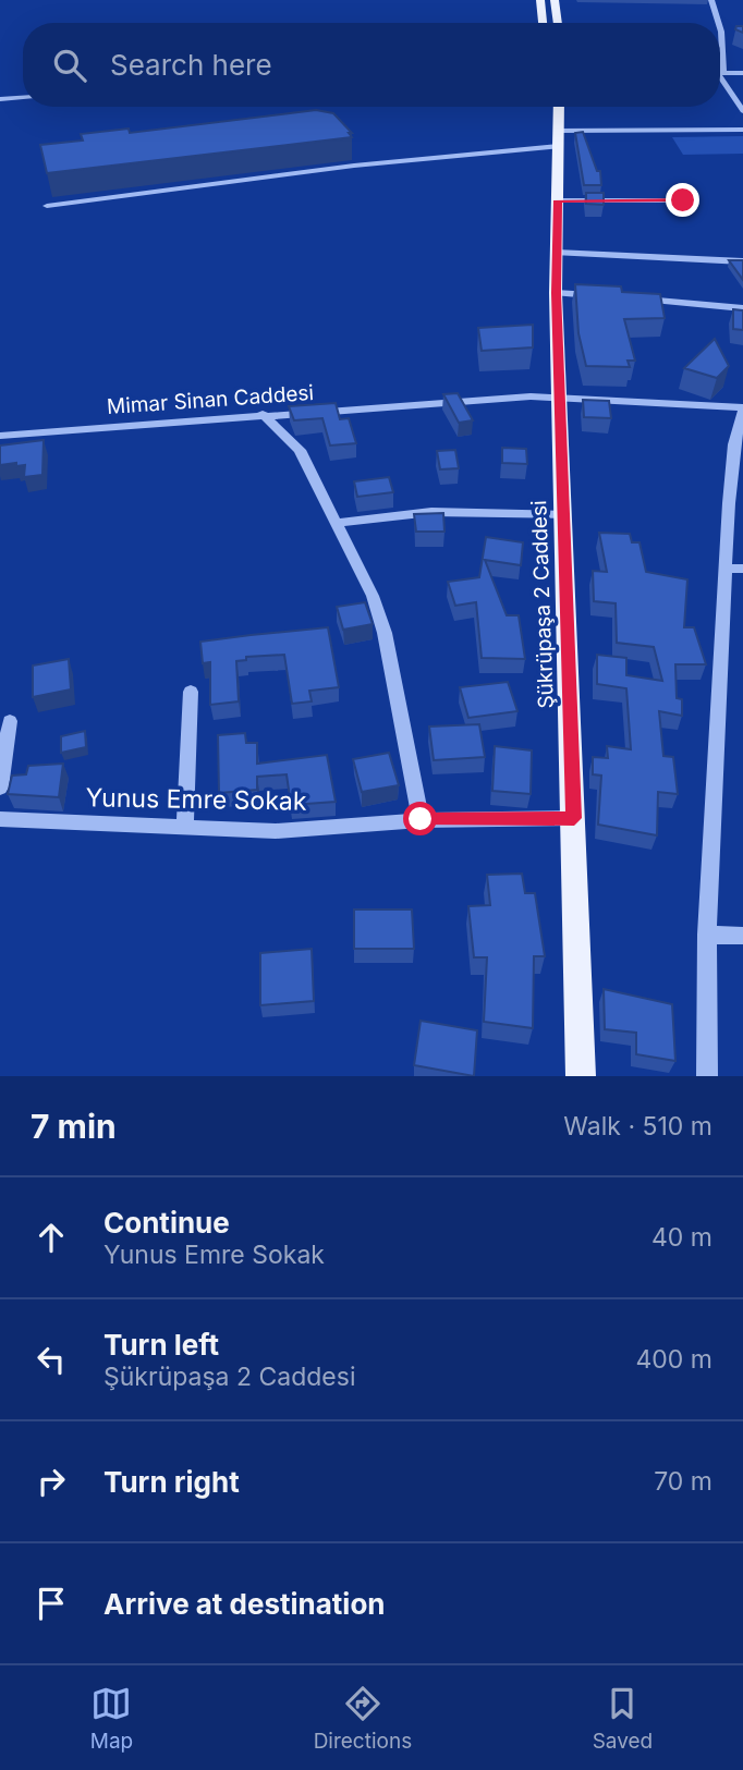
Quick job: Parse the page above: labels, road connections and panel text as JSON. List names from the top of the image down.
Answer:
{
  "streets": {
    "main road": ["Şükrüpaşa 2 Caddesi"],
    "street": ["Mimar Sinan Caddesi", "Yunus Emre Sokak"]
  },
  "crossings": [
    ["Mimar Sinan Caddesi", "Şükrüpaşa 2 Caddesi"],
    ["Şükrüpaşa 2 Caddesi", "Yunus Emre Sokak"]
  ],
  "page": {
    "search": "Search here",
    "heading": ["7 min", "Walk · 510 m"],
    "list": [
      ["Continue", "Yunus Emre Sokak", "40 m"],
      ["Turn left", "Şükrüpaşa 2 Caddesi", "400 m"],
      ["Turn right", "70 m"],
      "Arrive at destination"
    ],
    "nav": ["Map", "Directions", "Saved"]
  }
}
